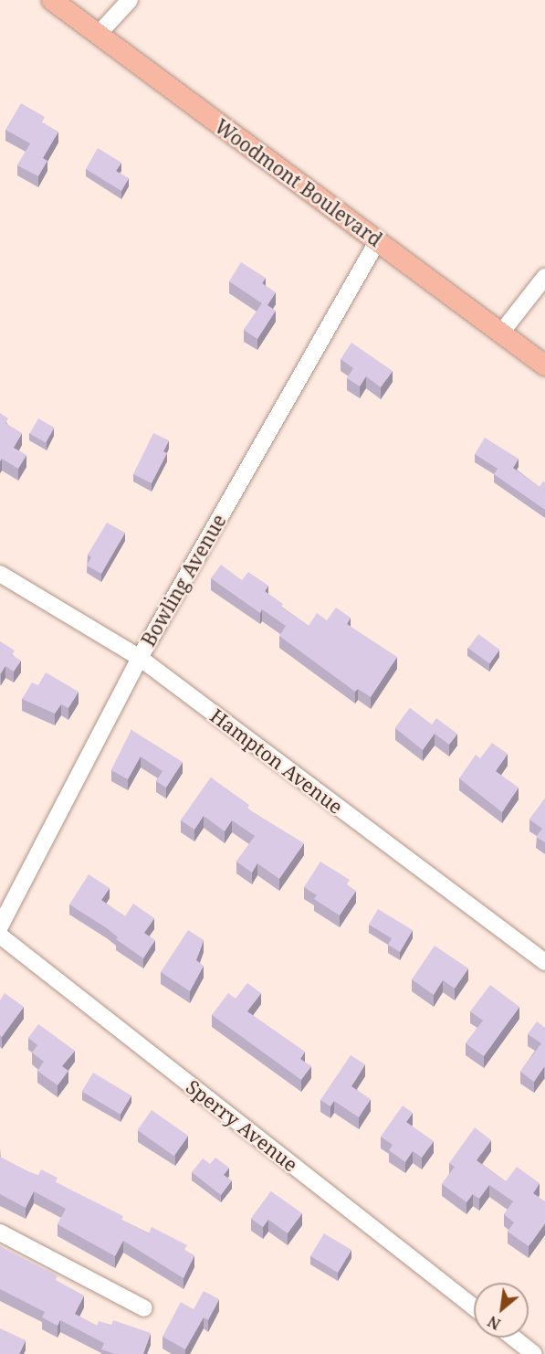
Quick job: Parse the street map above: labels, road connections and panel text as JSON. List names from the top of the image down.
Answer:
{
  "streets": {
    "main road": ["Woodmont Boulevard"],
    "street": ["Bowling Avenue", "Hampton Avenue", "Sperry Avenue"]
  },
  "crossings": [
    ["Woodmont Boulevard", "Bowling Avenue"],
    ["Bowling Avenue", "Hampton Avenue"]
  ],
  "north": "bottom left"
}
